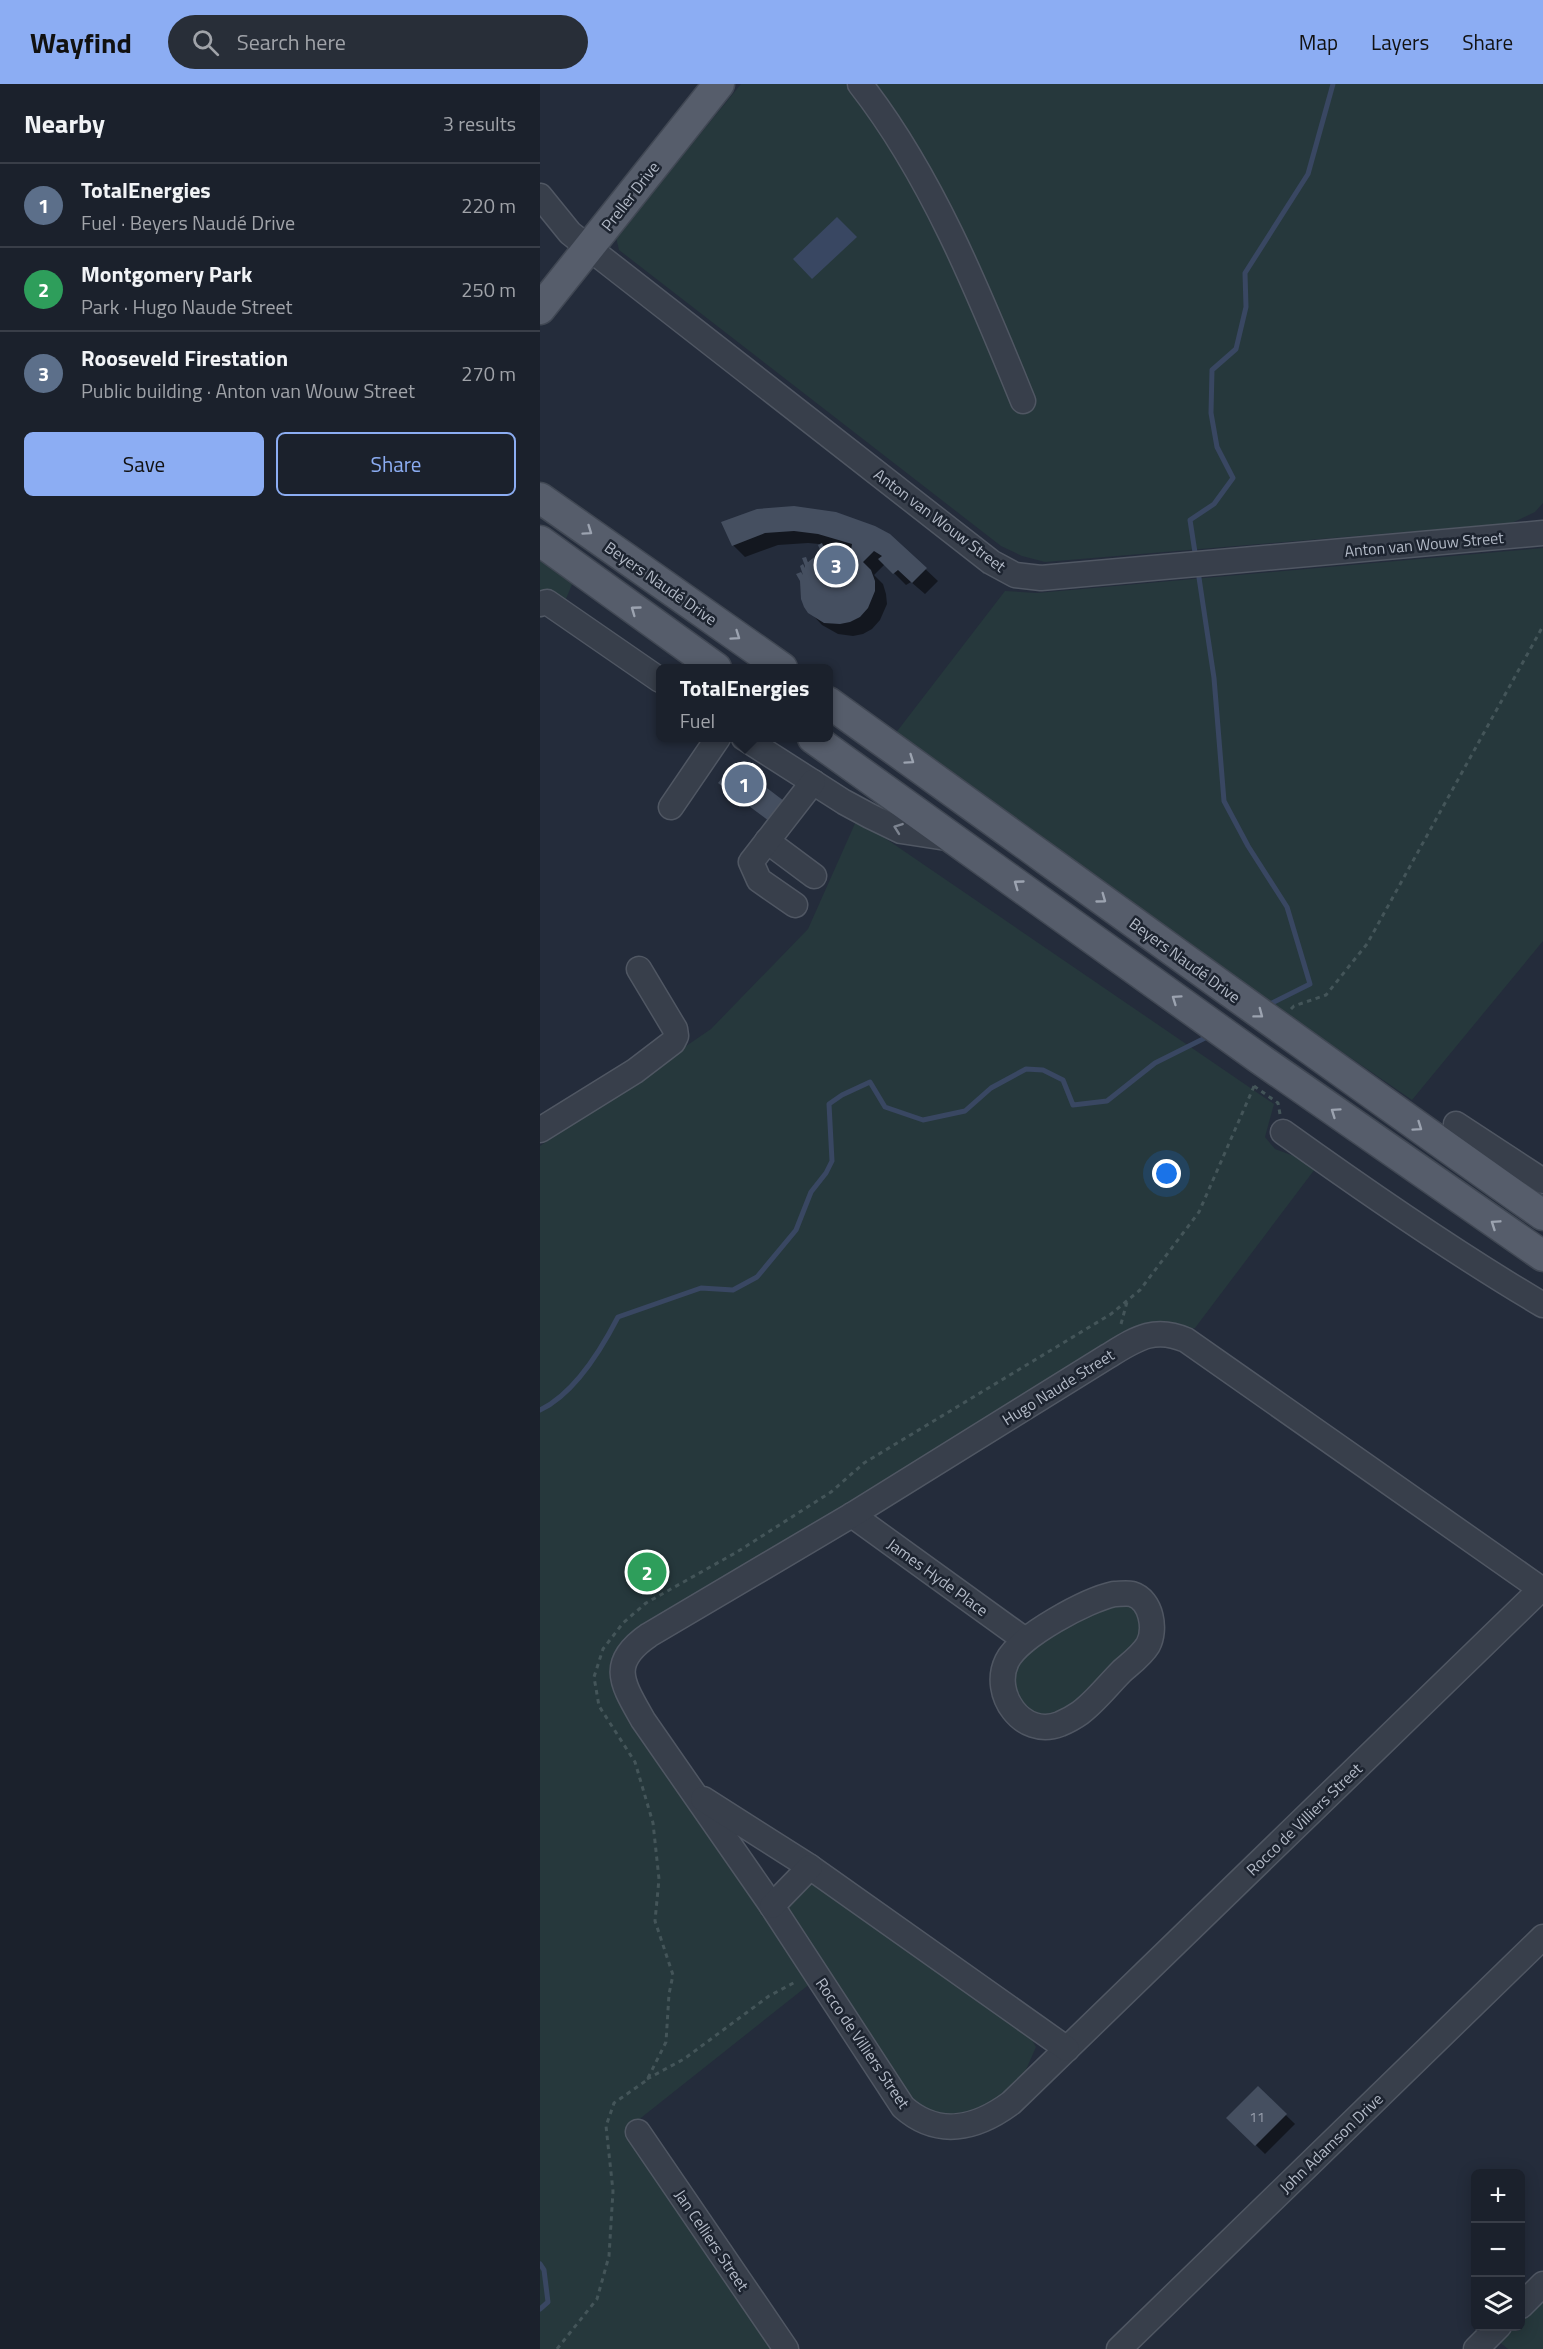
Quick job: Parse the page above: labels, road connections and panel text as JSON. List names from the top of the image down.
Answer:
{
  "streets": {
    "main road": ["Preller Drive", "Beyers Naudé Drive"],
    "street": [
      "Anton van Wouw Street",
      "Hugo Naude Street",
      "James Hyde Place",
      "Rocco de Villiers Street",
      "John Adamson Drive",
      "Jan Celliers Street"
    ]
  },
  "crossings": [
    ["Preller Drive", "Anton van Wouw Street"],
    ["Hugo Naude Street", "James Hyde Place"],
    ["Hugo Naude Street", "Rocco de Villiers Street"]
  ],
  "house_numbers": ["11"],
  "page": {
    "header": "Wayfind",
    "search": "Search here",
    "nav": ["Map", "Layers", "Share"],
    "heading": ["Nearby", "3 results"],
    "list": [
      {
        "mark": "1",
        "name": "TotalEnergies",
        "note": "Fuel · Beyers Naudé Drive",
        "value": "220 m"
      },
      {
        "mark": "2",
        "name": "Montgomery Park",
        "note": "Park · Hugo Naude Street",
        "value": "250 m"
      },
      {
        "mark": "3",
        "name": "Rooseveld Firestation",
        "note": "Public building · Anton van Wouw Street",
        "value": "270 m"
      }
    ],
    "buttons": ["Save", "Share"],
    "pins": ["3", "1", "2"],
    "popup": ["TotalEnergies", "Fuel"],
    "map_buttons": ["+", "−"]
  }
}
